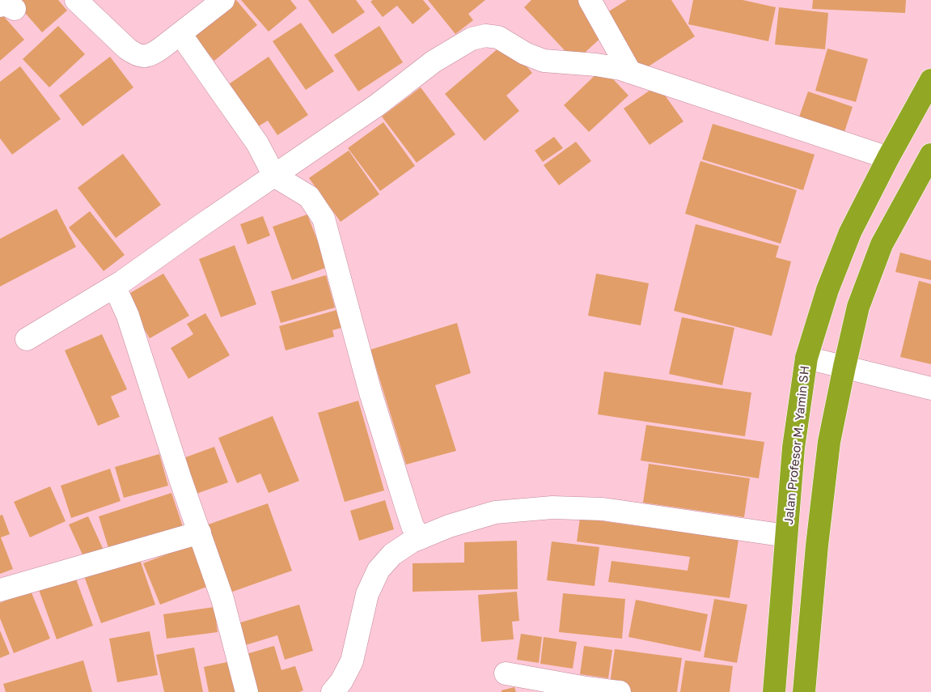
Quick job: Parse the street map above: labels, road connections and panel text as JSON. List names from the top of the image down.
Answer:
{
  "streets": {
    "highway": ["Jalan Profesor M. Yamin SH"]
  }
}
